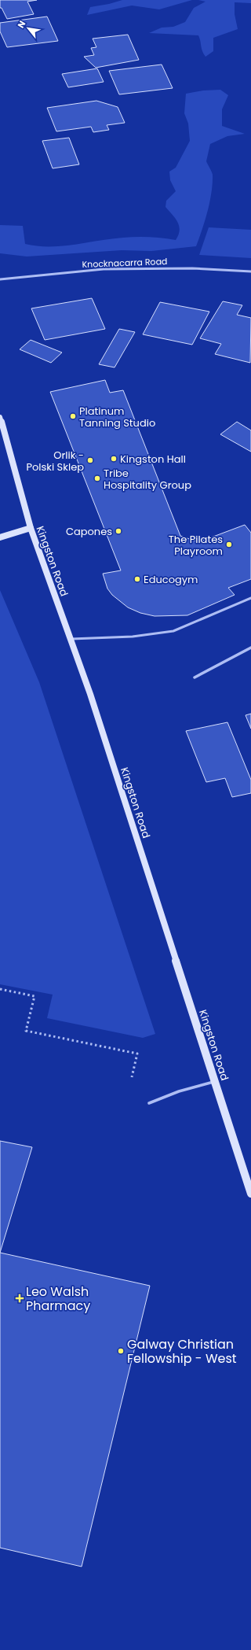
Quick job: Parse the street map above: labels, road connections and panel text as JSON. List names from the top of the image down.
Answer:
{
  "streets": {
    "main road": ["Kingston Road"],
    "street": ["Knocknacarra Road"]
  },
  "places": {
    "other": [
      "Platinum Tanning Studio",
      "Kingston Hall",
      "Orlik - Polski Sklep",
      "Tribe Hospitality Group",
      "Capones",
      "The Pilates Playroom",
      "Educogym",
      "Galway Christian Fellowship - West"
    ],
    "health": ["Leo Walsh Pharmacy"]
  },
  "north": "top left"
}
